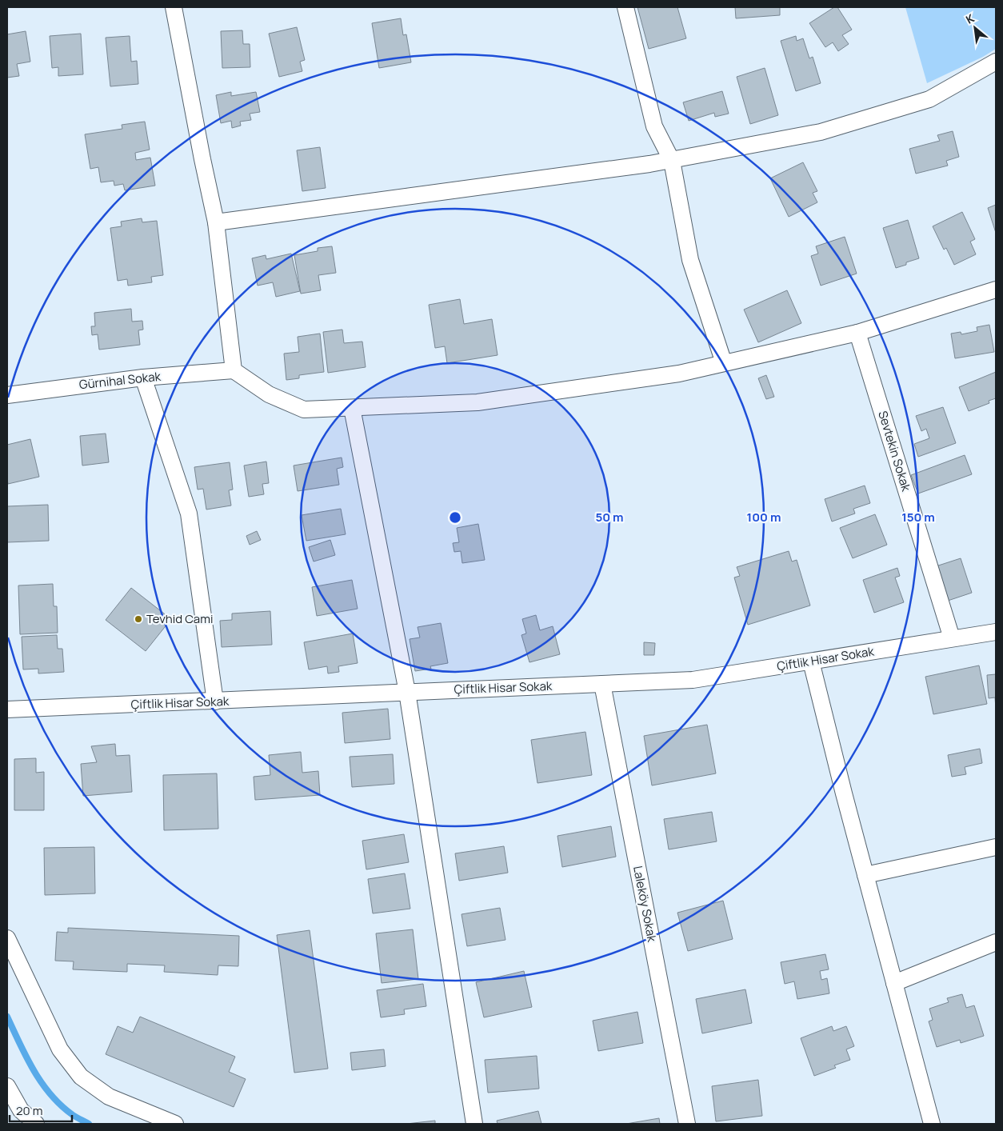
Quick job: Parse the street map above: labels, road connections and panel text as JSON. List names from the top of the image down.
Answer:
{
  "streets": {
    "street": [
      "Gürnihal Sokak",
      "Sevtekin Sokak",
      "Çiftlik Hisar Sokak",
      "Laleköy Sokak"
    ]
  },
  "crossings": [
    ["Sevtekin Sokak", "Çiftlik Hisar Sokak"],
    ["Çiftlik Hisar Sokak", "Laleköy Sokak"]
  ],
  "places": ["Tevhid Cami"],
  "scale_bar": "20 m",
  "north": "top left",
  "rings": ["50 m", "100 m", "150 m"]
}
